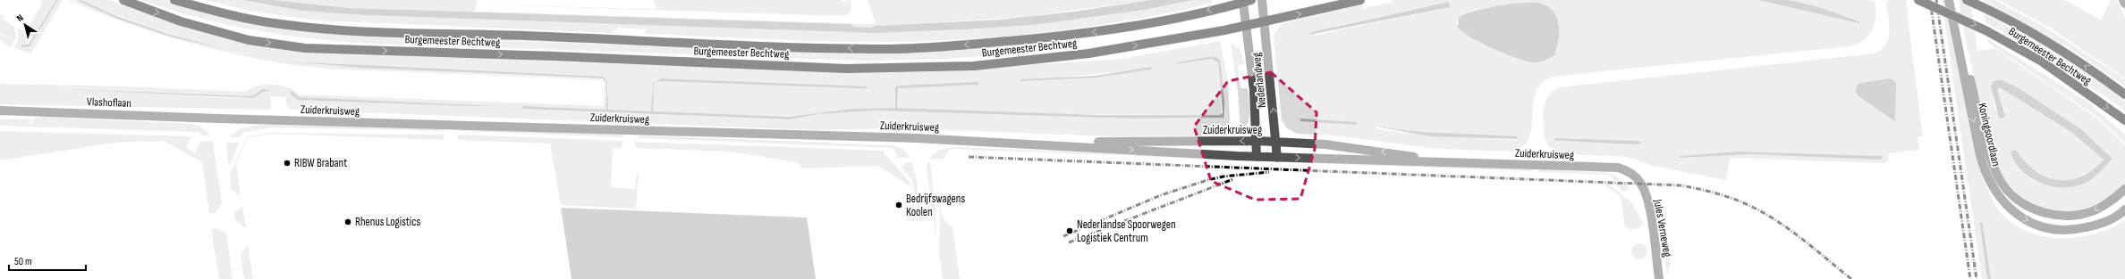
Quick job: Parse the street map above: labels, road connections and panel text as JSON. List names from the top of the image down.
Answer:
{
  "streets": {
    "main road": ["Burgemeester Bechtweg"],
    "street": [
      "Nederlandweg",
      "Vlashoflaan",
      "Zuiderkruisweg",
      "Koningsoordlaan",
      "Jules Verneweg"
    ]
  },
  "crossings": [
    ["Burgemeester Bechtweg", "Nederlandweg"],
    ["Nederlandweg", "Zuiderkruisweg"],
    ["Vlashoflaan", "Zuiderkruisweg"],
    ["Zuiderkruisweg", "Jules Verneweg"]
  ],
  "places": [
    "RIBW Brabant",
    "Bedrijfswagens Koolen",
    "Rhenus Logistics",
    "Nederlandse Spoorwegen Logistiek Centrum"
  ],
  "scale_bar": "50 m",
  "north": "top left"
}
